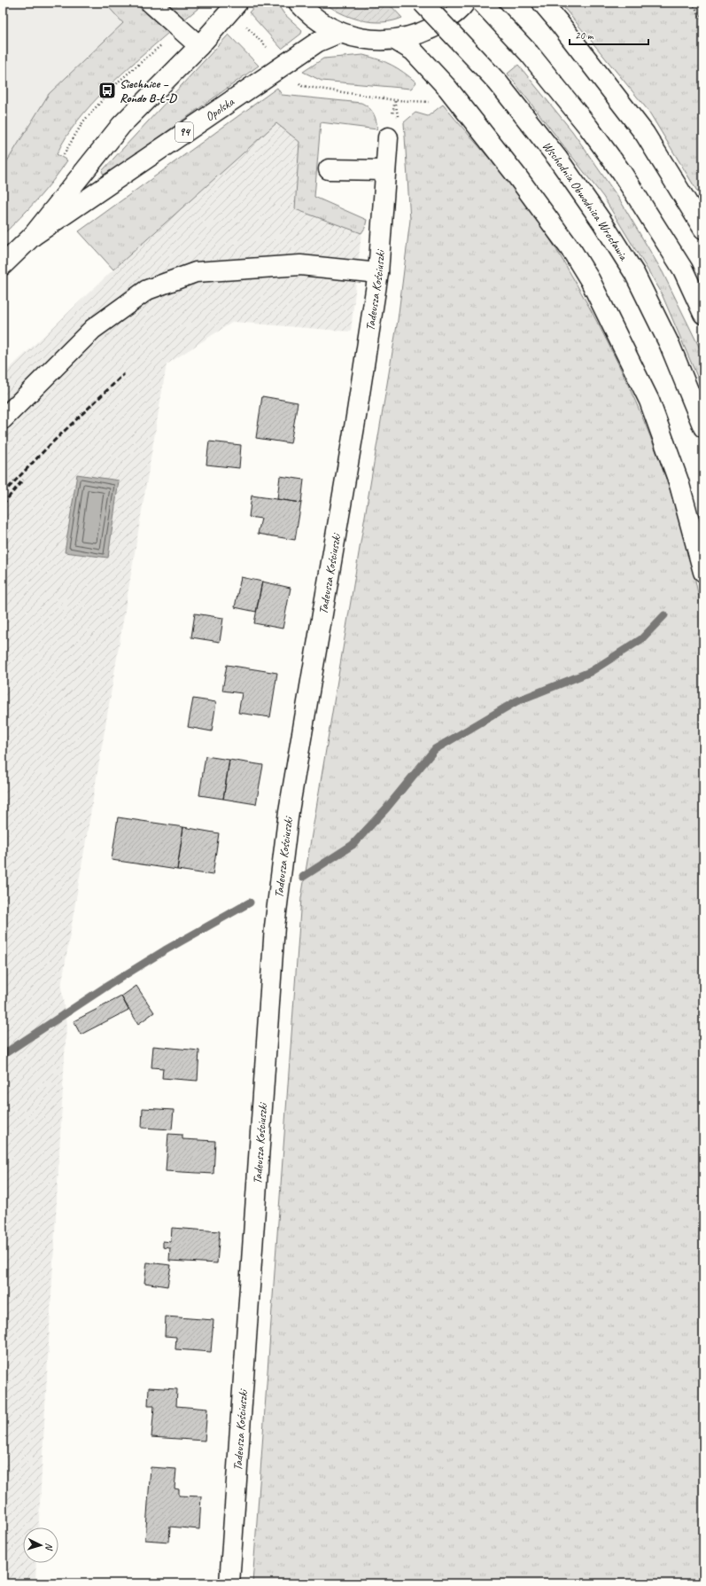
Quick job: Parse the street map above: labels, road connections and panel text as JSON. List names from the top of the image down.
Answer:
{
  "streets": {
    "main road": [
      "Opolska",
      "94",
      "Wschodnia Obwodnica Wrocławia",
      "Tadeusza Kościuszki"
    ]
  },
  "places": {
    "bus stop": ["Siechnice – Rondo B-Ł-D"]
  },
  "scale_bar": "20 m",
  "north": "right"
}
